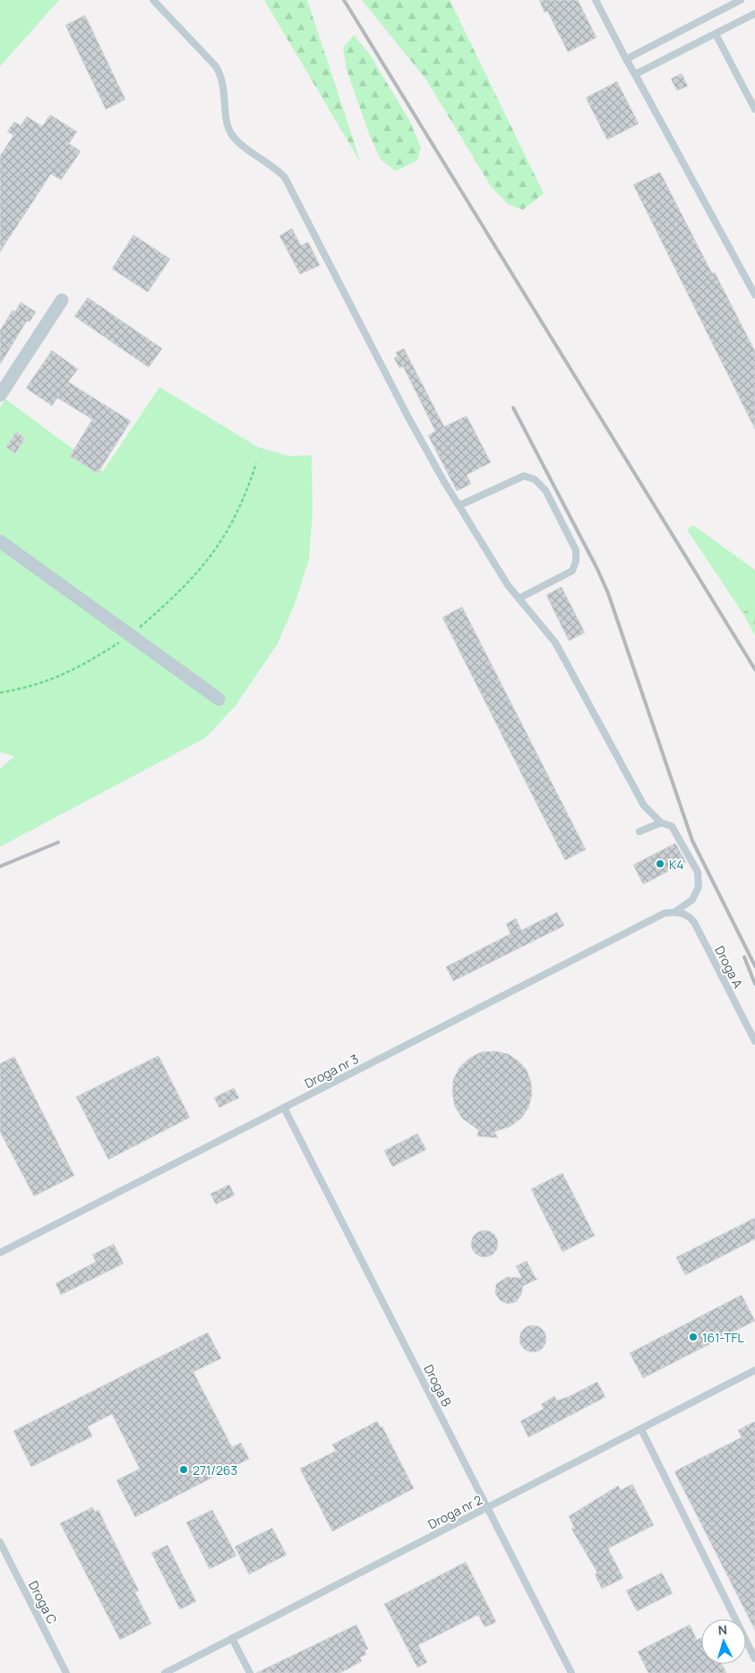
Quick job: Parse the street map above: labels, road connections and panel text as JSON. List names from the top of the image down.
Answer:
{
  "streets": {
    "lane": [
      "Droga A",
      "Droga nr 3",
      "Droga B",
      "Droga nr 2",
      "Droga C"
    ]
  },
  "crossings": [
    ["Droga A", "Droga nr 3"],
    ["Droga nr 3", "Droga B"],
    ["Droga B", "Droga nr 2"]
  ],
  "places": ["K4", "161-TFL", "271/263"],
  "north": "top"
}
